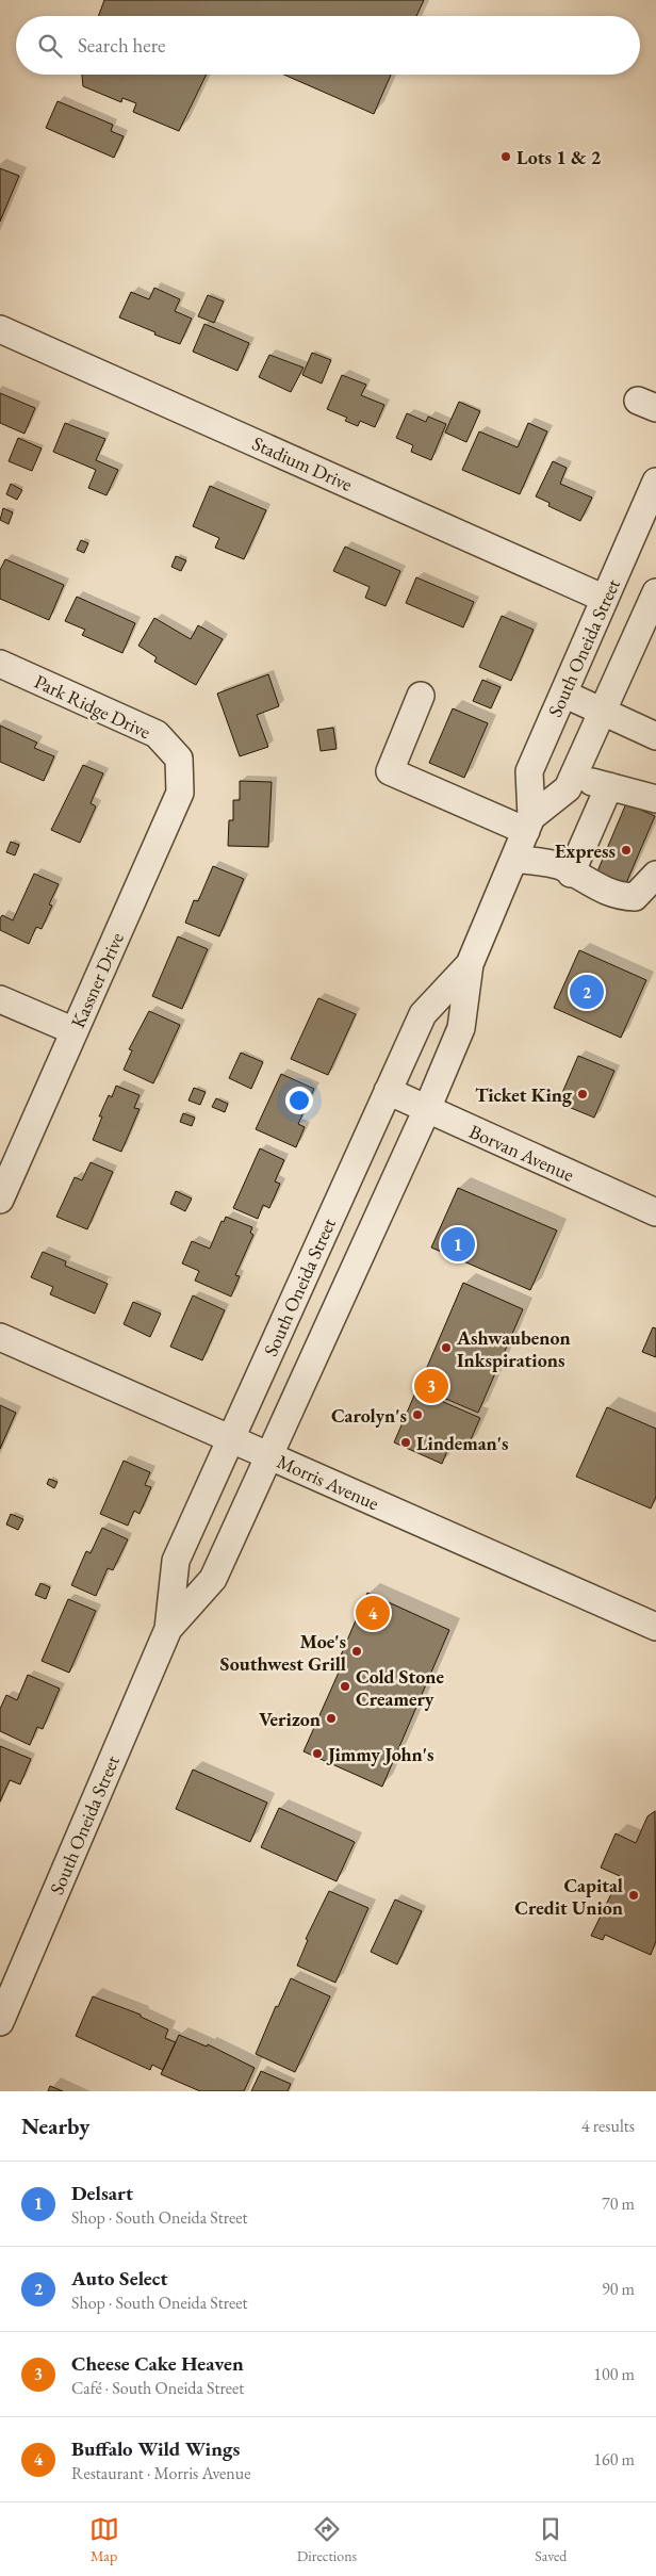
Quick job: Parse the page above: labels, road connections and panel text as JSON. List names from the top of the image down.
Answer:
{
  "streets": {
    "street": [
      "Stadium Drive",
      "South Oneida Street",
      "Park Ridge Drive",
      "Kassner Drive",
      "Borvan Avenue",
      "Morris Avenue"
    ]
  },
  "crossings": [
    ["Stadium Drive", "South Oneida Street"],
    ["South Oneida Street", "Borvan Avenue"],
    ["South Oneida Street", "Morris Avenue"],
    ["Park Ridge Drive", "Kassner Drive"]
  ],
  "places": [
    "Lots 1 & 2",
    "Express",
    "Ticket King",
    "Ashwaubenon Inkspirations",
    "Carolyn's",
    "Lindeman's",
    "Moe's Southwest Grill",
    "Cold Stone Creamery",
    "Verizon",
    "Jimmy John's",
    "Capital Credit Union"
  ],
  "page": {
    "search": "Search here",
    "pins": [
      "2",
      "1",
      "3",
      "4"
    ],
    "heading": ["Nearby", "4 results"],
    "list": [
      {
        "mark": "1",
        "name": "Delsart",
        "note": "Shop · South Oneida Street",
        "value": "70 m"
      },
      {
        "mark": "2",
        "name": "Auto Select",
        "note": "Shop · South Oneida Street",
        "value": "90 m"
      },
      {
        "mark": "3",
        "name": "Cheese Cake Heaven",
        "note": "Café · South Oneida Street",
        "value": "100 m"
      },
      {
        "mark": "4",
        "name": "Buffalo Wild Wings",
        "note": "Restaurant · Morris Avenue",
        "value": "160 m"
      }
    ],
    "nav": ["Map", "Directions", "Saved"]
  }
}
